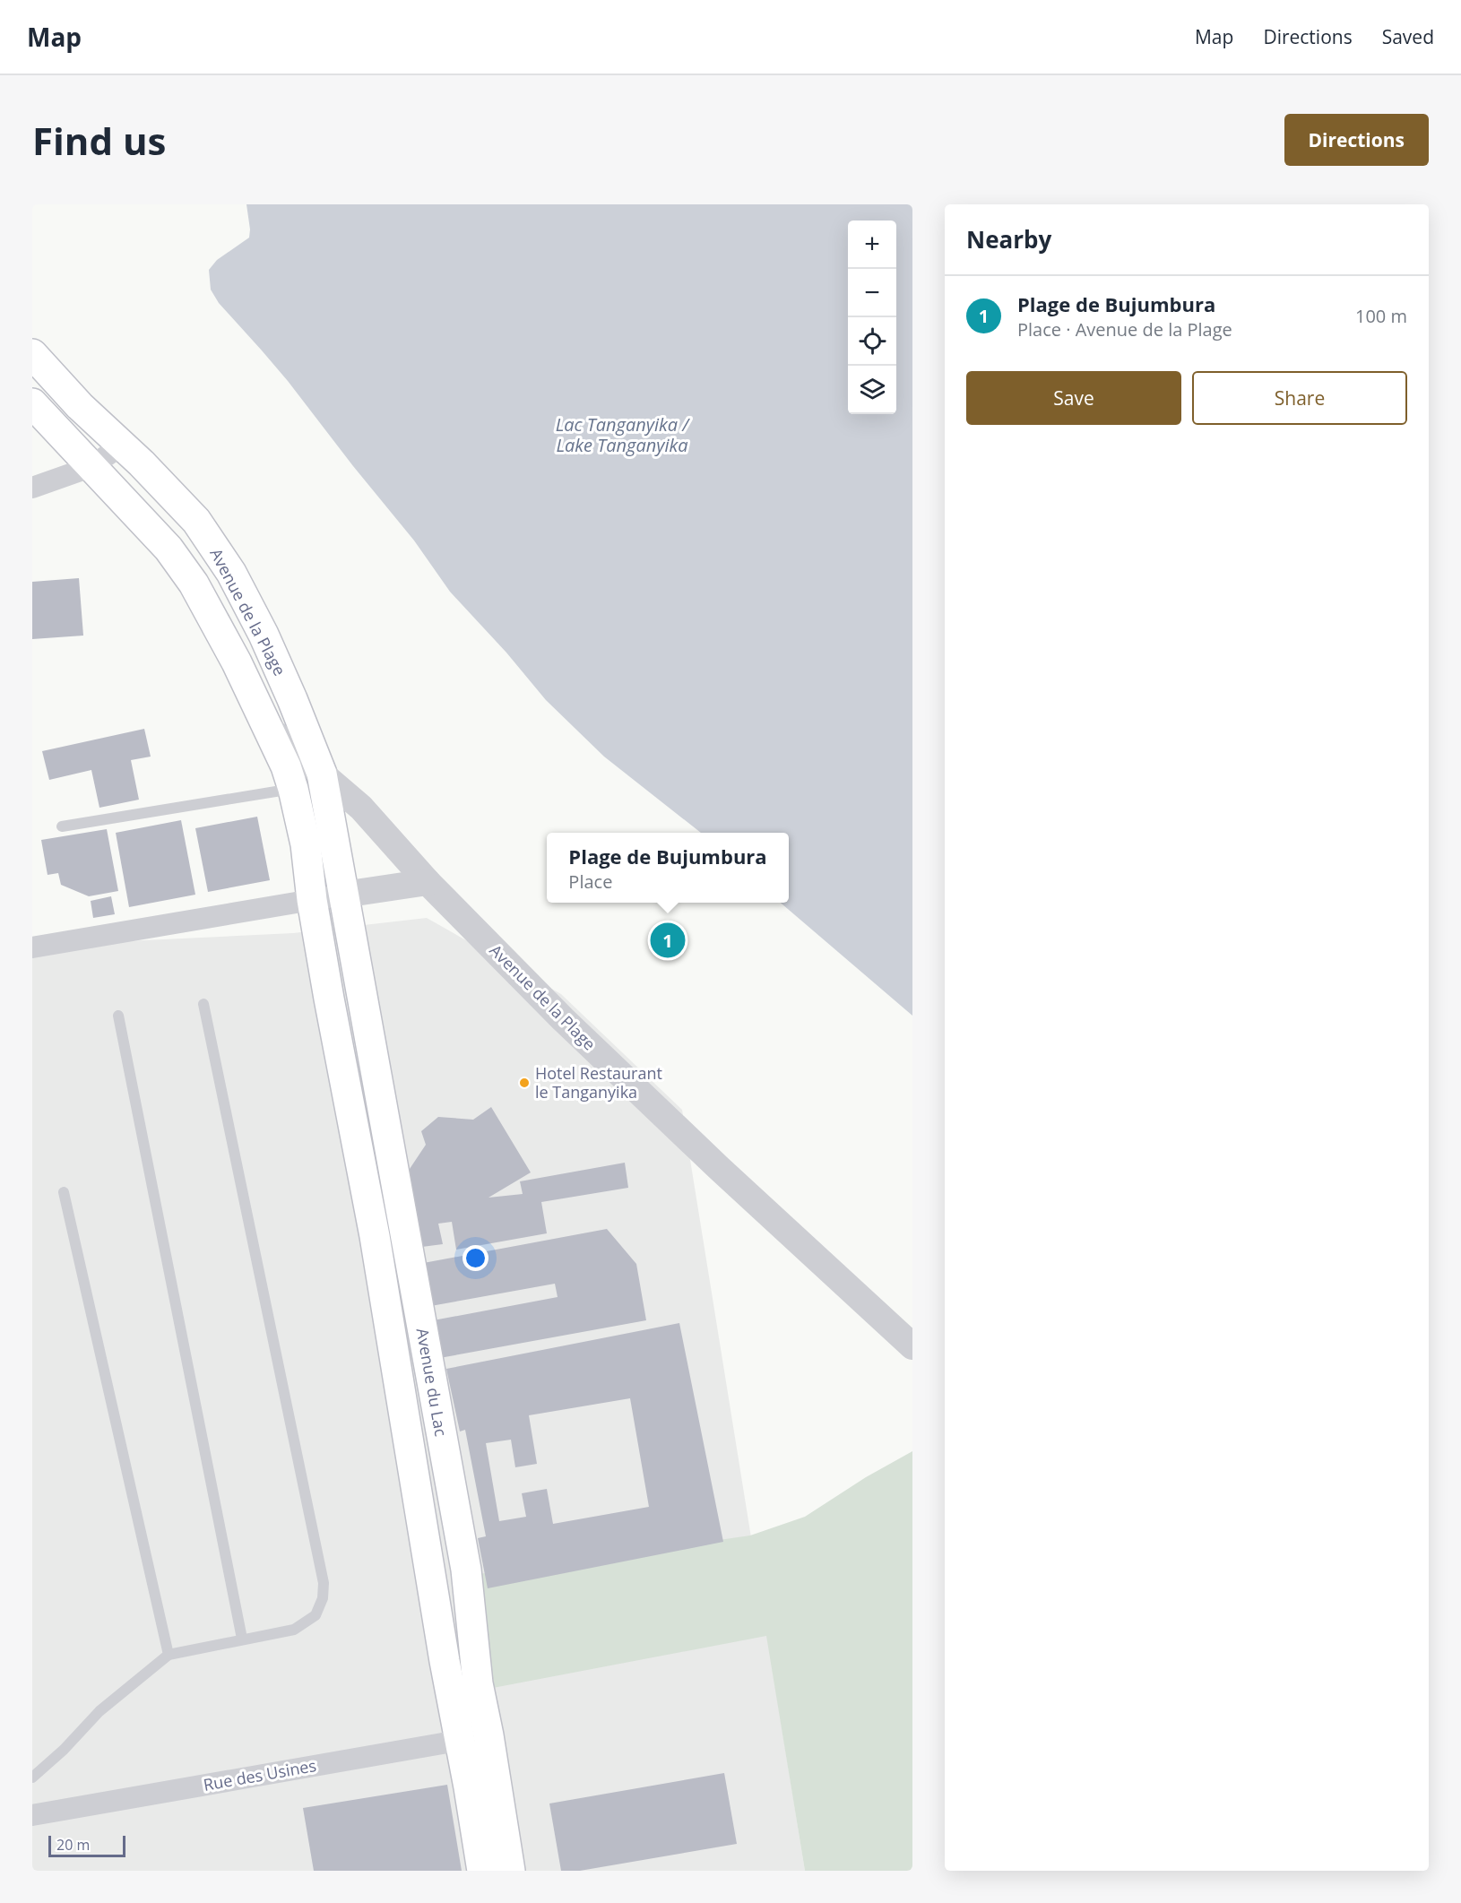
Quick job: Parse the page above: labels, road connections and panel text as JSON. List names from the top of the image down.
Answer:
{
  "streets": {
    "main road": ["Avenue de la Plage", "Avenue du Lac"],
    "street": ["Rue des Usines"]
  },
  "crossings": [
    ["Avenue de la Plage", "Avenue du Lac"],
    ["Avenue du Lac", "Rue des Usines"]
  ],
  "water": ["Lac Tanganyika / Lake Tanganyika"],
  "places": ["Hotel Restaurant le Tanganyika"],
  "scale_bar": "20 m",
  "page": {
    "header": "Map",
    "nav": ["Map", "Directions", "Saved"],
    "buttons": [
      "Directions",
      ["Save", "Share"]
    ],
    "title": "Find us",
    "heading": "Nearby",
    "map_buttons": ["+", "−"],
    "list": [
      {
        "mark": "1",
        "name": "Plage de Bujumbura",
        "note": "Place · Avenue de la Plage",
        "value": "100 m"
      }
    ],
    "popup": ["Plage de Bujumbura", "Place"],
    "pins": "1",
    "scale": "20 m"
  }
}
